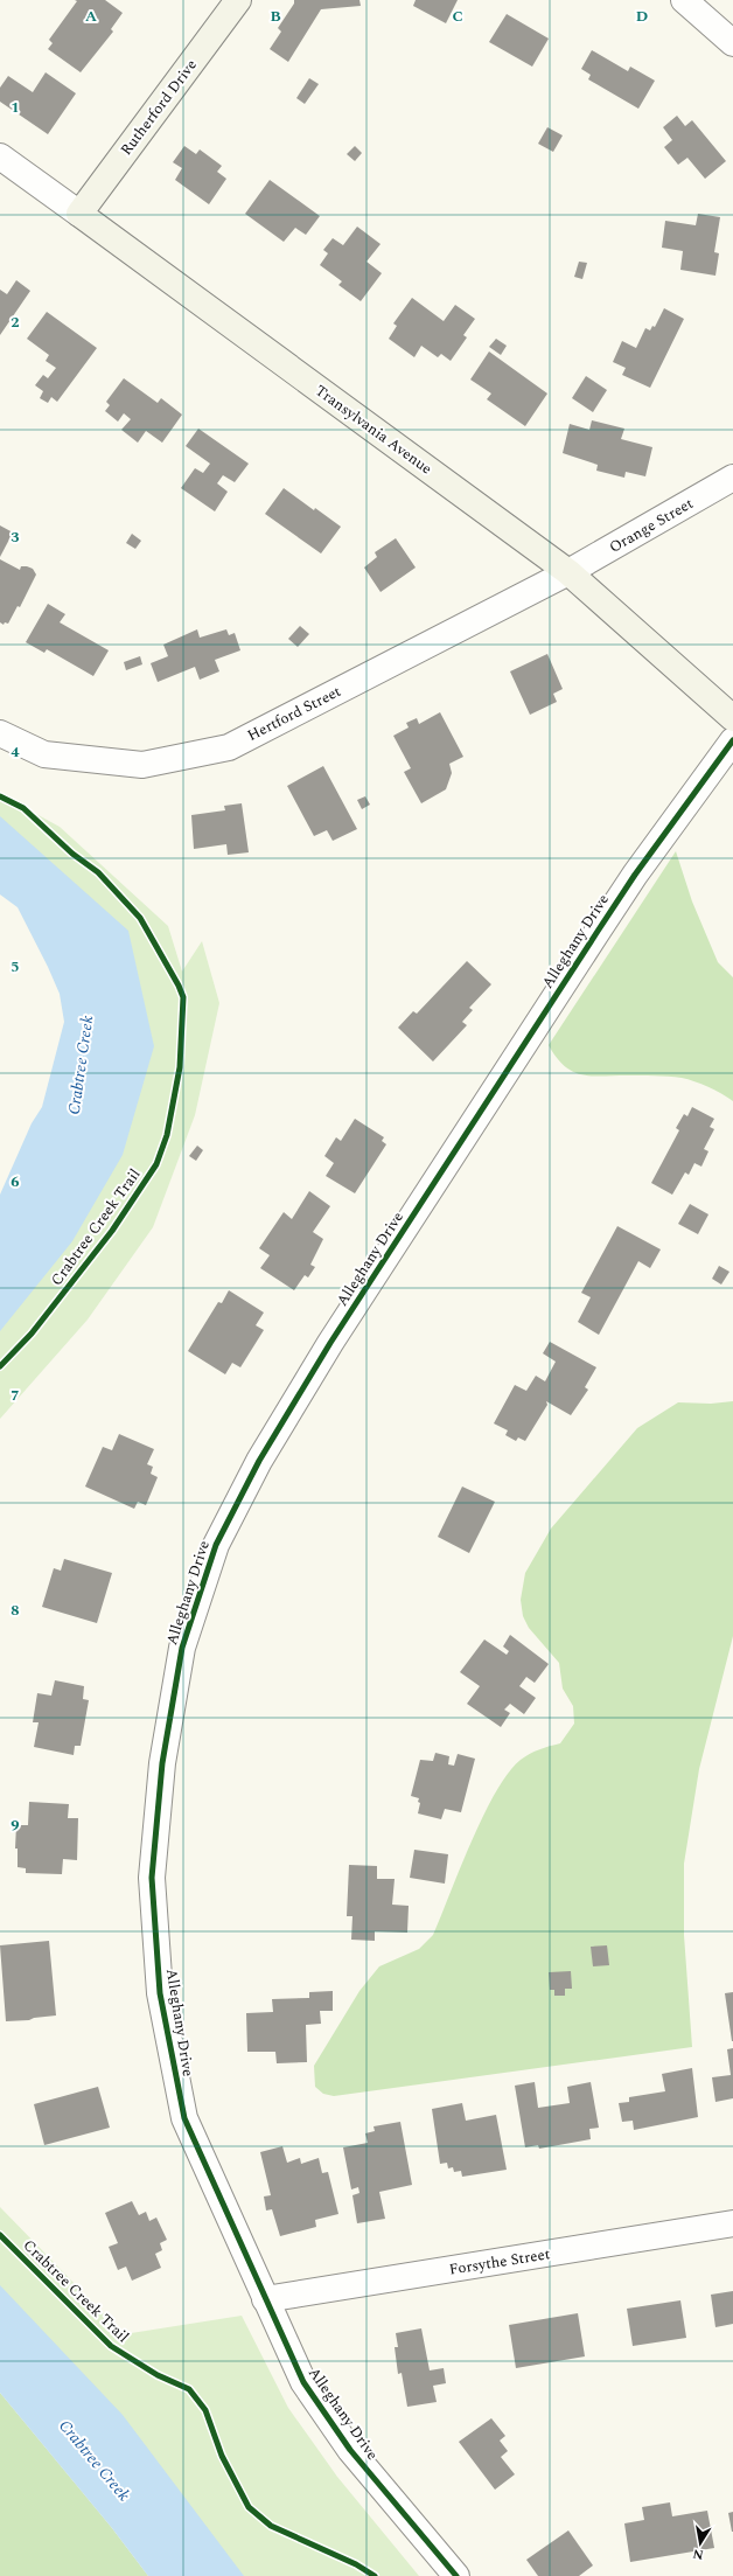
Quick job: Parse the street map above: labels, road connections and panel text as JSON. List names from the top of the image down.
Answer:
{
  "streets": {
    "street": [
      "Rutherford Drive",
      "Transylvania Avenue",
      "Orange Street",
      "Hertford Street",
      "Alleghany Drive",
      "Forsythe Street"
    ],
    "cycle path": ["Crabtree Creek Trail"]
  },
  "crossings": [
    ["Rutherford Drive", "Transylvania Avenue"],
    ["Transylvania Avenue", "Orange Street"],
    ["Transylvania Avenue", "Hertford Street"],
    ["Orange Street", "Hertford Street"],
    ["Alleghany Drive", "Forsythe Street"]
  ],
  "water": ["Crabtree Creek"],
  "north": "bottom",
  "grid": {
    "columns": [
      "A",
      "B",
      "C",
      "D"
    ],
    "rows": [
      "1",
      "2",
      "3",
      "4",
      "5",
      "6",
      "7",
      "8",
      "9"
    ]
  }
}
